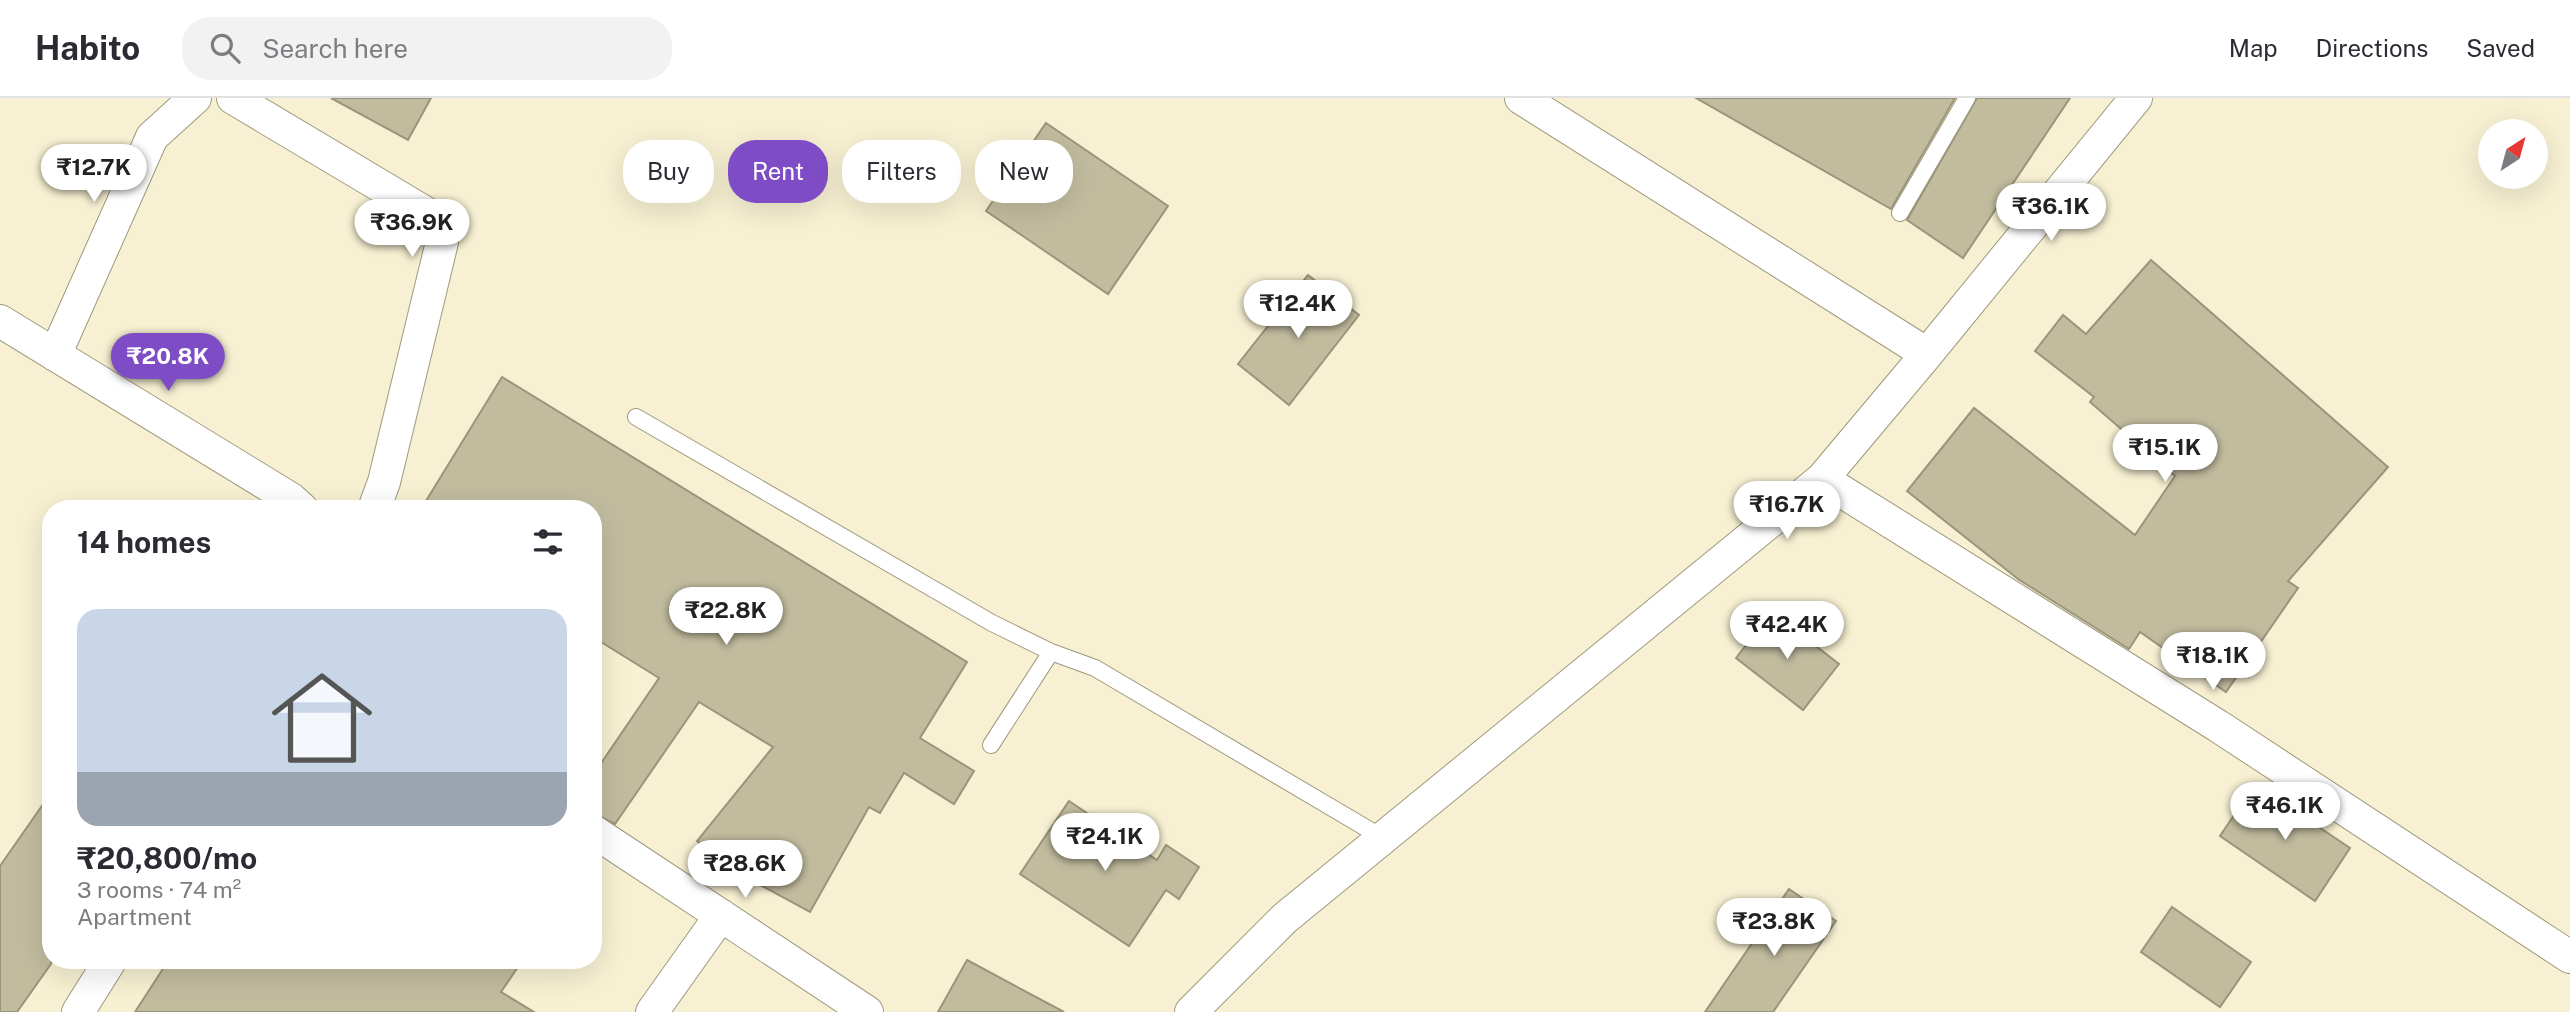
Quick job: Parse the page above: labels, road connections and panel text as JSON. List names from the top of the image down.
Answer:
{
  "north": "top right",
  "page": {
    "header": "Habito",
    "search": "Search here",
    "nav": ["Map", "Directions", "Saved"],
    "chip": [
      "Buy",
      "Rent",
      "Filters",
      "New"
    ],
    "price": [
      "₹12.7K",
      "₹36.1K",
      "₹36.9K",
      "₹12.4K",
      "₹20.8K",
      "₹15.1K",
      "₹16.7K",
      "₹22.8K",
      "₹42.4K",
      "₹18.1K",
      "₹46.1K",
      "₹24.1K",
      "₹28.6K",
      "₹23.8K"
    ],
    "heading": "14 homes",
    "list": [
      {
        "name": "₹20,800/mo",
        "note": "3 rooms · 74 m² · Apartment"
      }
    ]
  }
}
